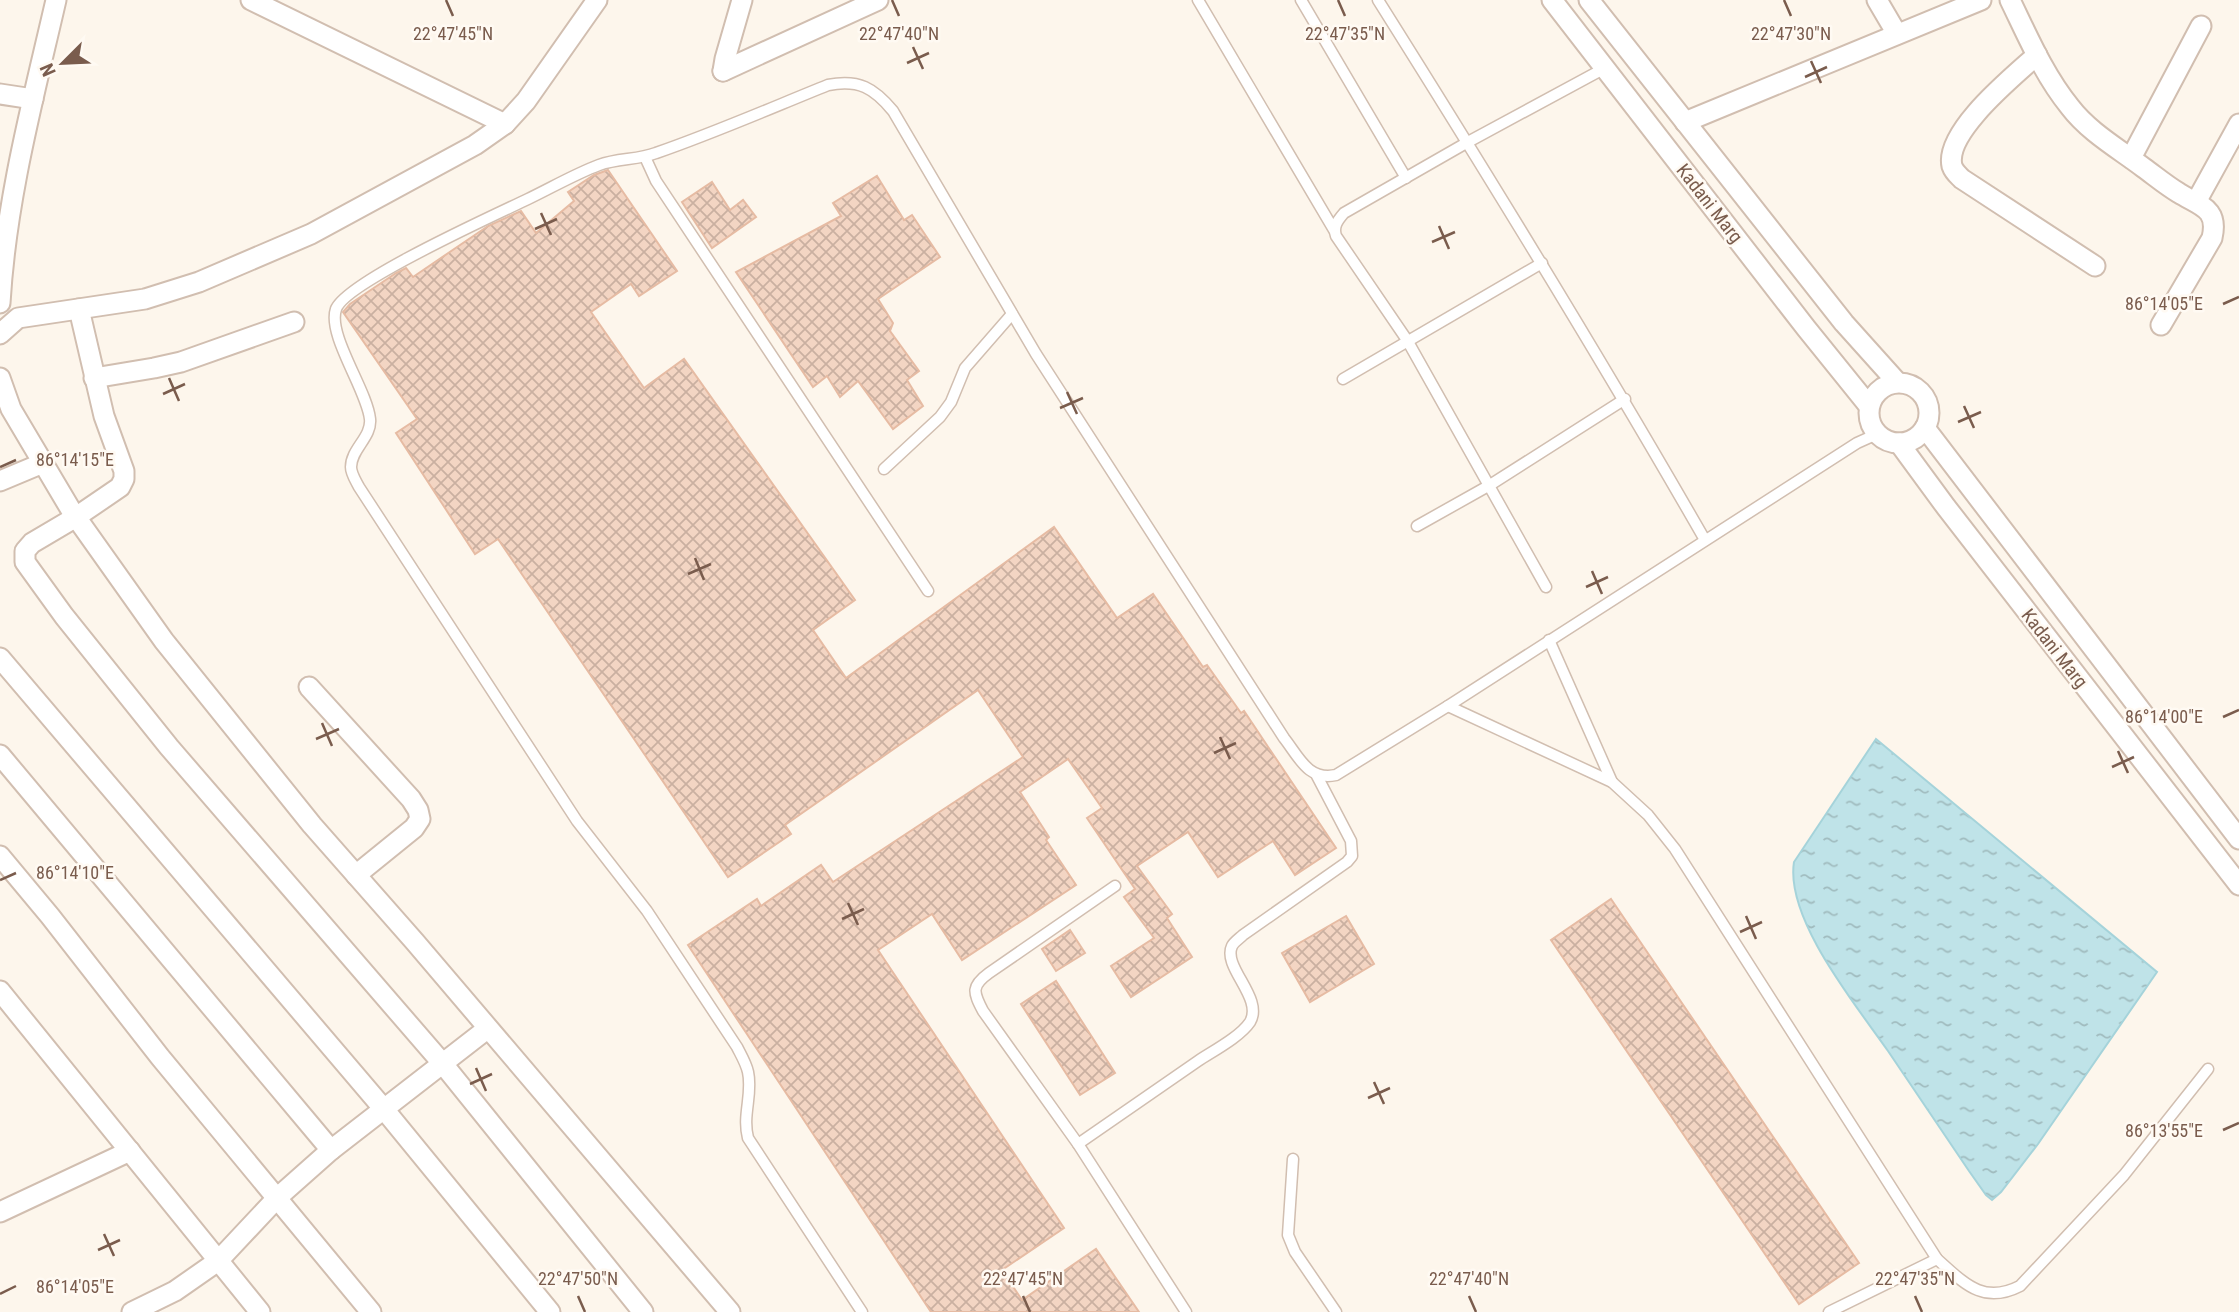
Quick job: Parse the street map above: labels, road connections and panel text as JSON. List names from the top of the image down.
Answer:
{
  "streets": {
    "street": ["Kadani Marg"]
  },
  "north": "bottom left",
  "coordinates": [
    "22°47'30\"N",
    "22°47'45\"N",
    "22°47'40\"N",
    "22°47'35\"N",
    "86°14'05\"E",
    "86°14'15\"E",
    "86°14'00\"E",
    "86°14'10\"E",
    "86°13'55\"E",
    "22°47'50\"N"
  ]
}
